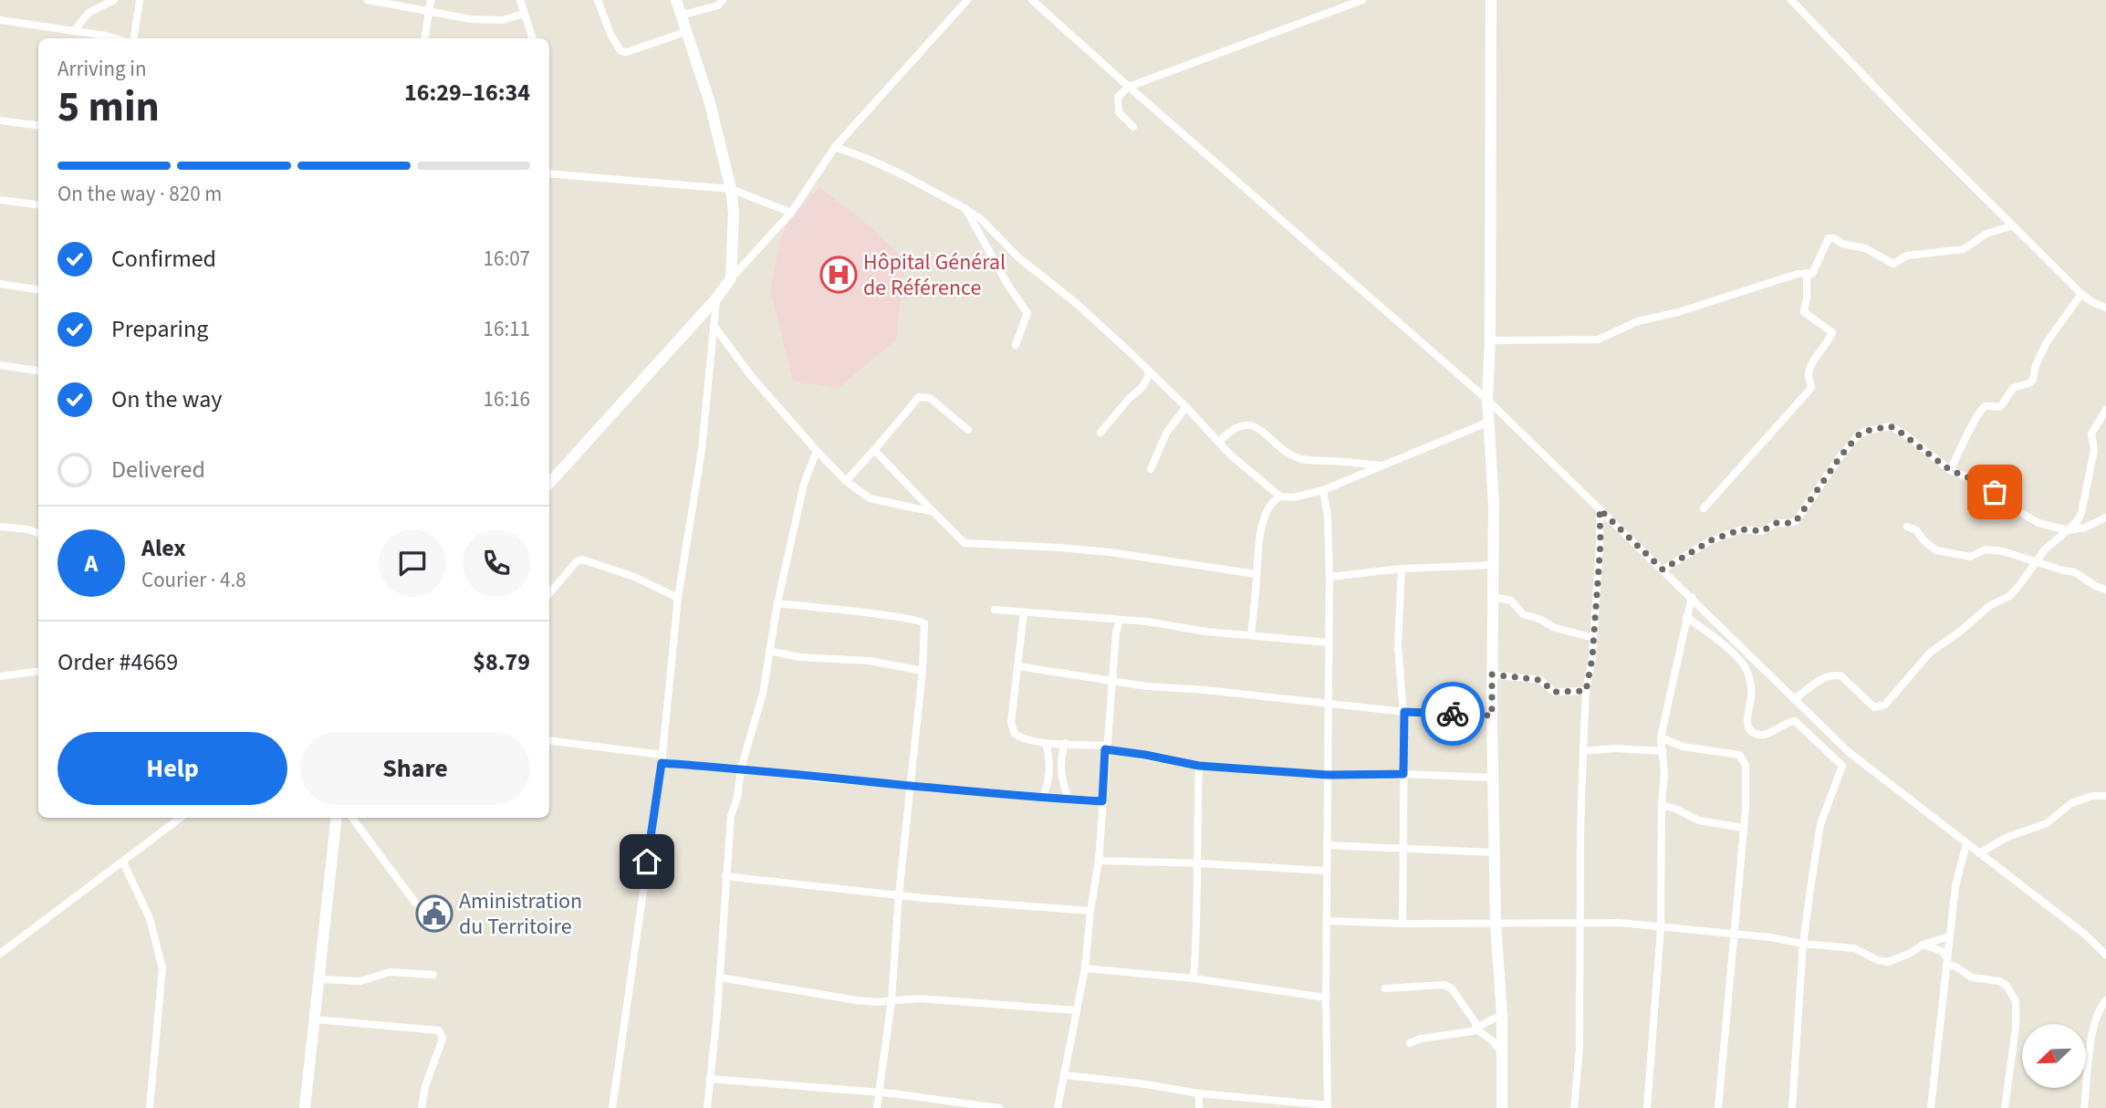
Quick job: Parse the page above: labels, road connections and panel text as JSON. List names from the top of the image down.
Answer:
{
  "places": {
    "hospital": ["Hôpital Général de Référence"],
    "public building": ["Aministration du Territoire"]
  },
  "north": "bottom left",
  "page": {
    "heading": ["5 min", "Arriving in", "16:29–16:34"],
    "panel": [
      "Alex",
      "Courier · 4.8",
      "Order #4669",
      "$8.79"
    ],
    "bar": "On the way · 820 m",
    "list": [
      ["Confirmed", "16:07"],
      ["Preparing", "16:11"],
      ["On the way", "16:16"],
      "Delivered"
    ],
    "round": "A",
    "buttons": ["Help", "Share"]
  }
}
